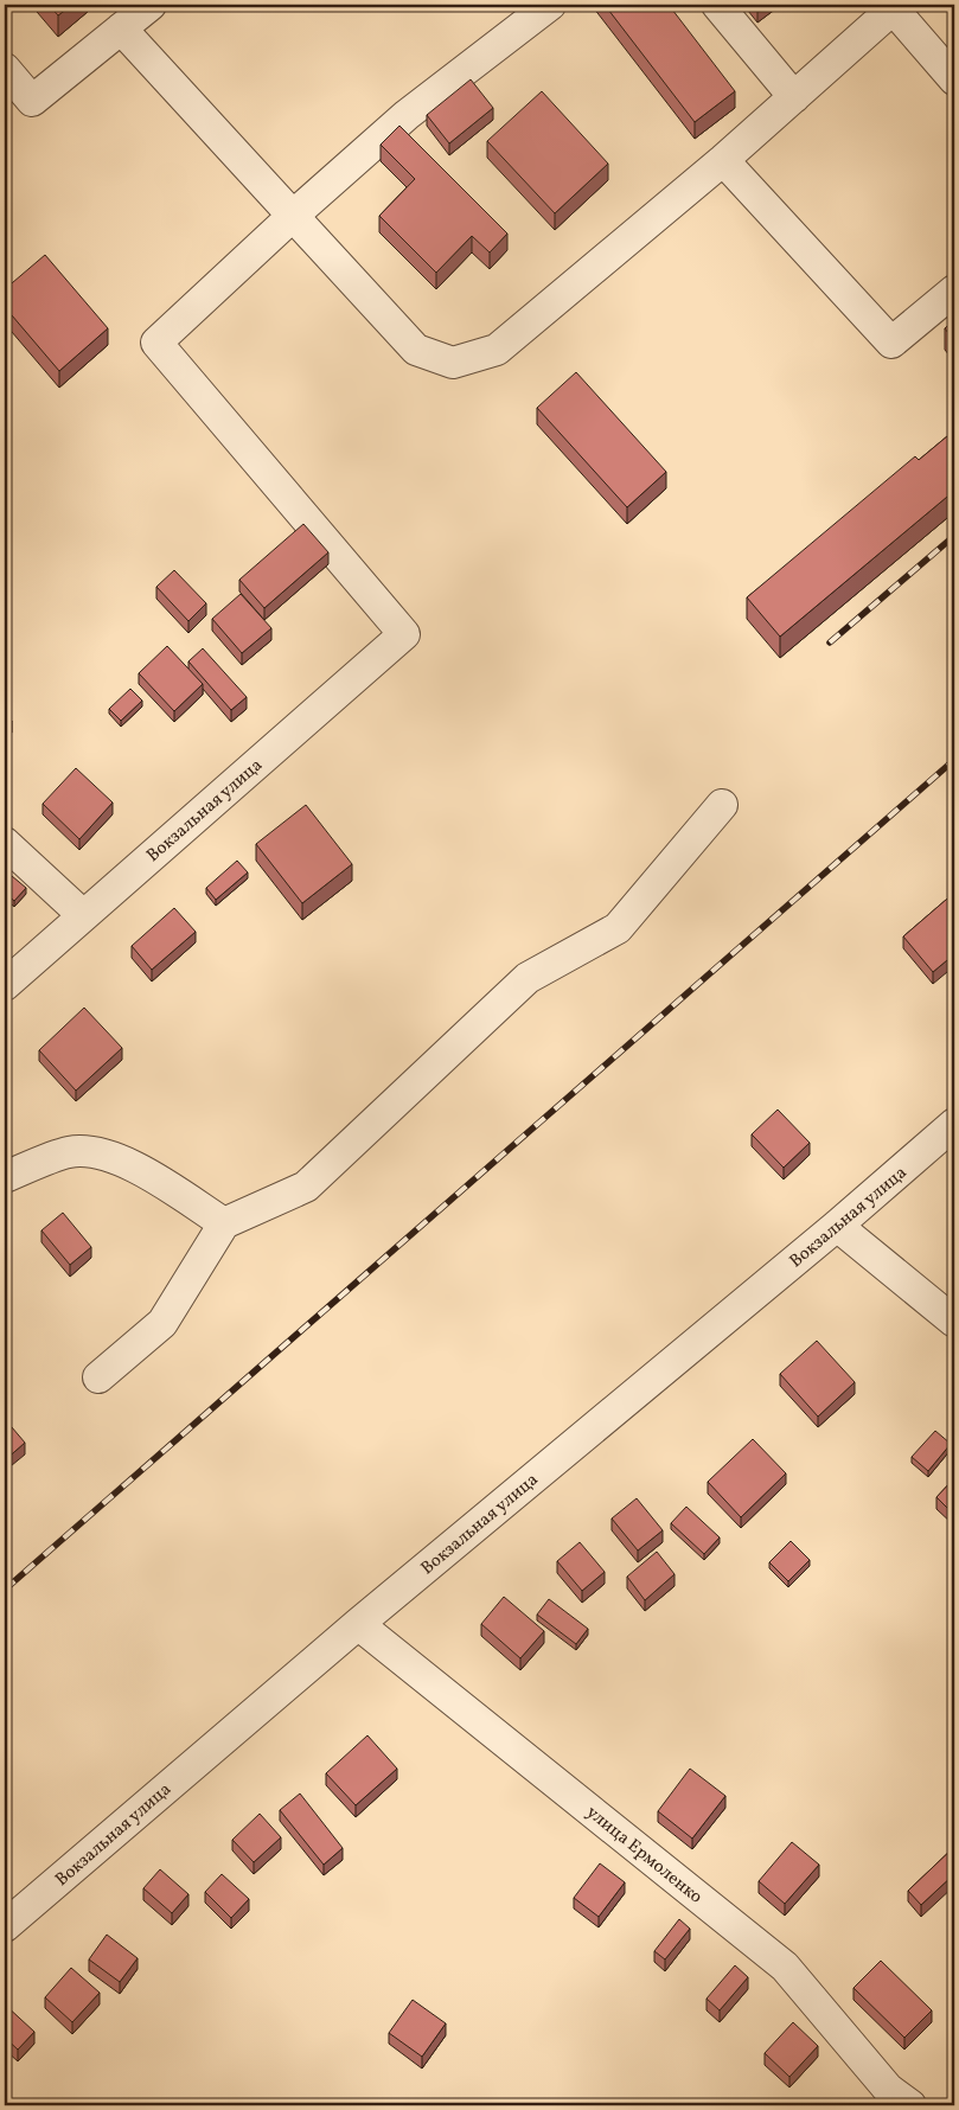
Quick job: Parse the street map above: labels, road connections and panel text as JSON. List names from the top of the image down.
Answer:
{
  "streets": {
    "street": ["Вокзальная улица", "улица Ермоленко"]
  },
  "crossings": [
    ["Вокзальная улица", "улица Ермоленко"]
  ]
}
